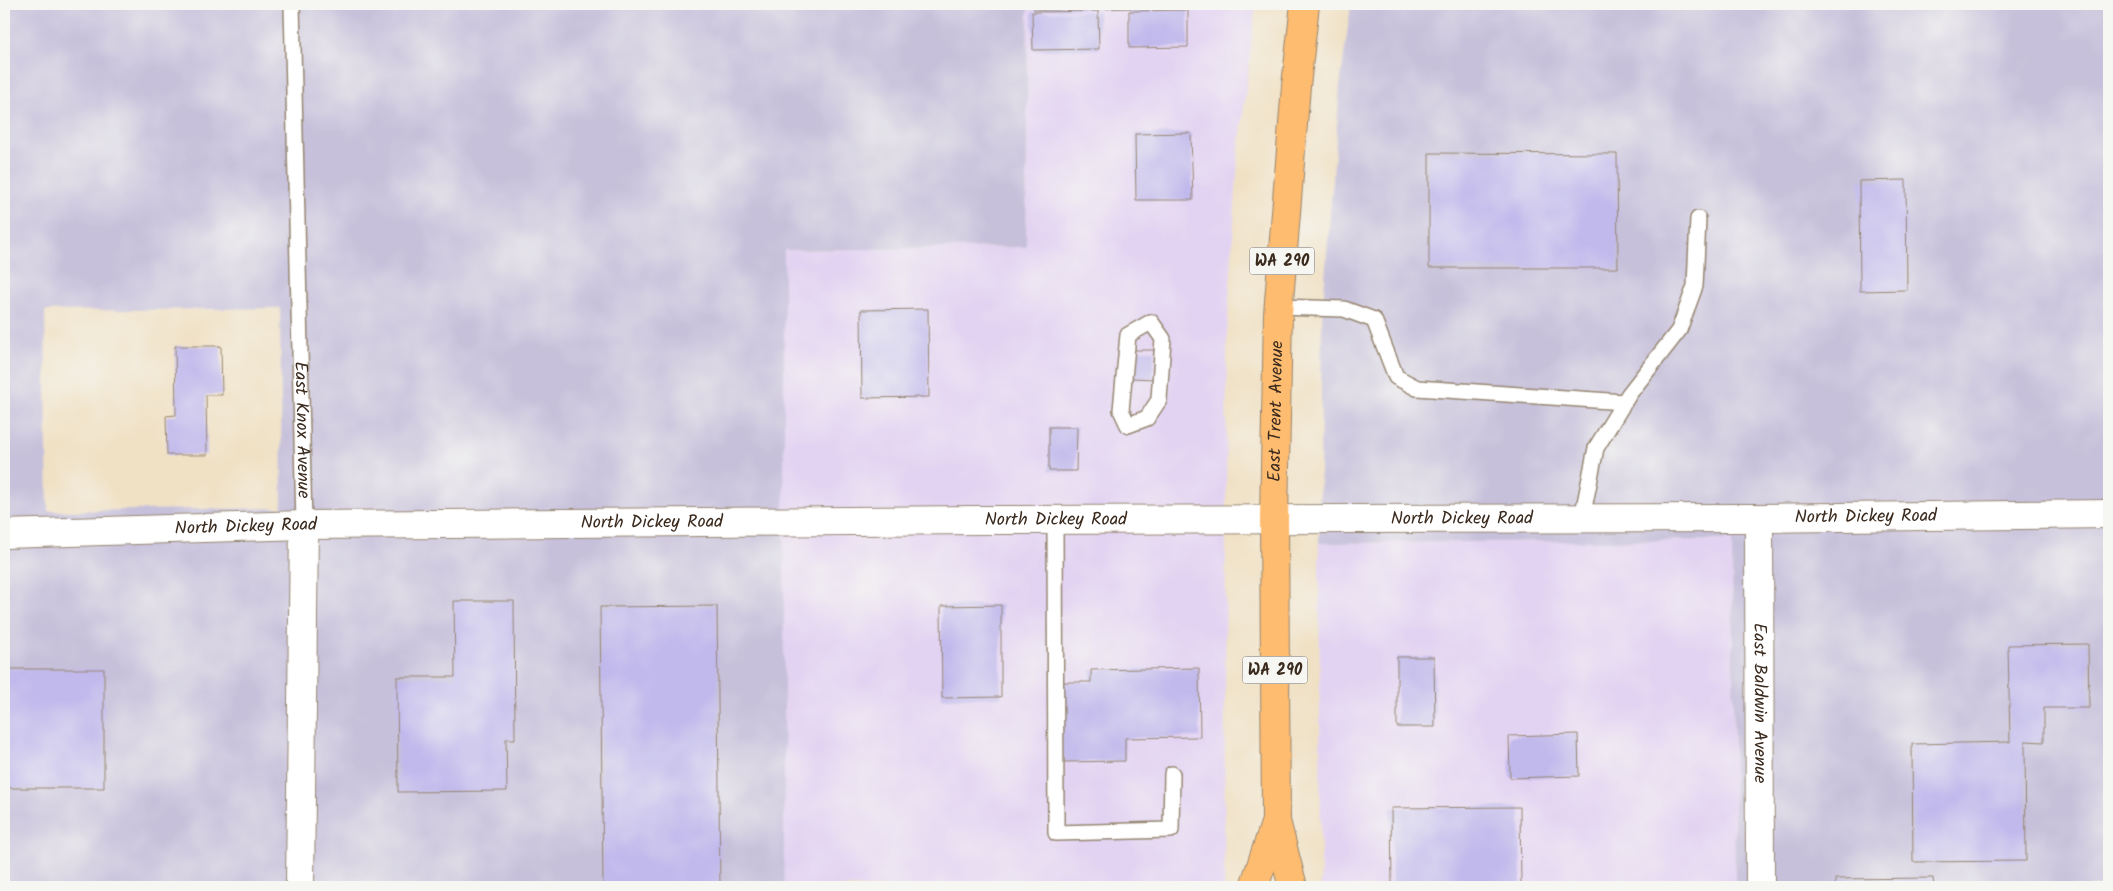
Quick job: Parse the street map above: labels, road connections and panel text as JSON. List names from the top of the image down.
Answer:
{
  "streets": {
    "main road": ["WA 290", "East Trent Avenue"],
    "street": ["East Knox Avenue", "North Dickey Road", "East Baldwin Avenue"]
  },
  "crossings": [
    ["East Trent Avenue", "North Dickey Road"],
    ["East Knox Avenue", "North Dickey Road"],
    ["North Dickey Road", "East Baldwin Avenue"]
  ]
}
